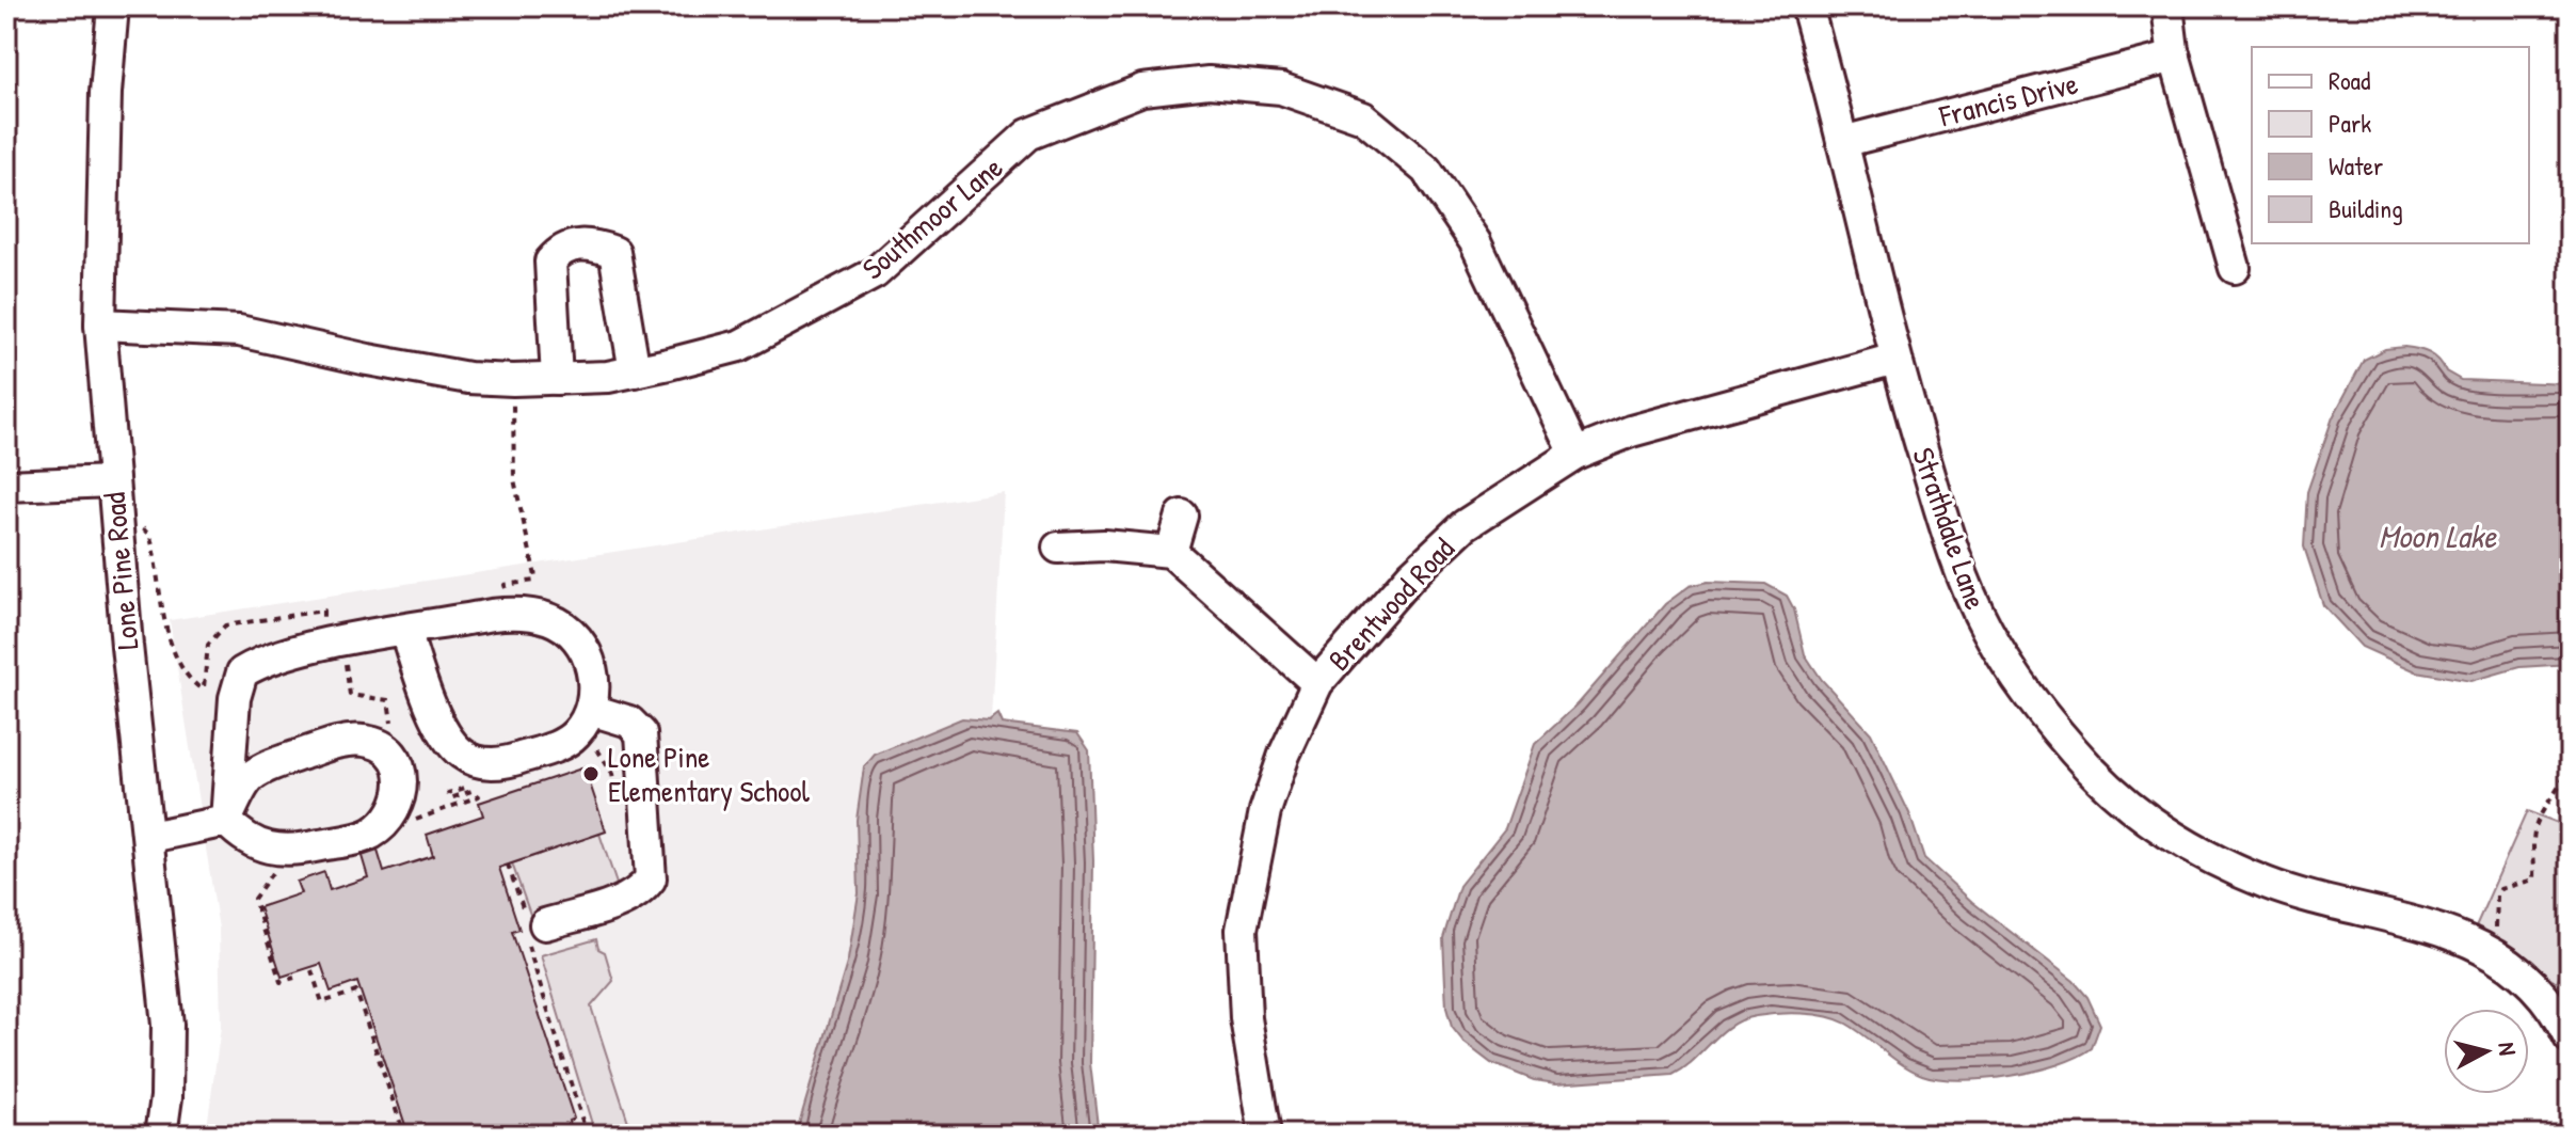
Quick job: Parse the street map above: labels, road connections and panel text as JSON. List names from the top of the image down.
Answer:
{
  "streets": {
    "street": [
      "Francis Drive",
      "Southmoor Lane",
      "Strathdale Lane",
      "Lone Pine Road",
      "Brentwood Road"
    ]
  },
  "crossings": [
    ["Francis Drive", "Strathdale Lane"],
    ["Southmoor Lane", "Lone Pine Road"],
    ["Southmoor Lane", "Brentwood Road"],
    ["Strathdale Lane", "Brentwood Road"]
  ],
  "water": ["Moon Lake"],
  "places": ["Lone Pine Elementary School"],
  "legend": [
    "Road",
    "Park",
    "Water",
    "Building"
  ],
  "north": "right"
}
